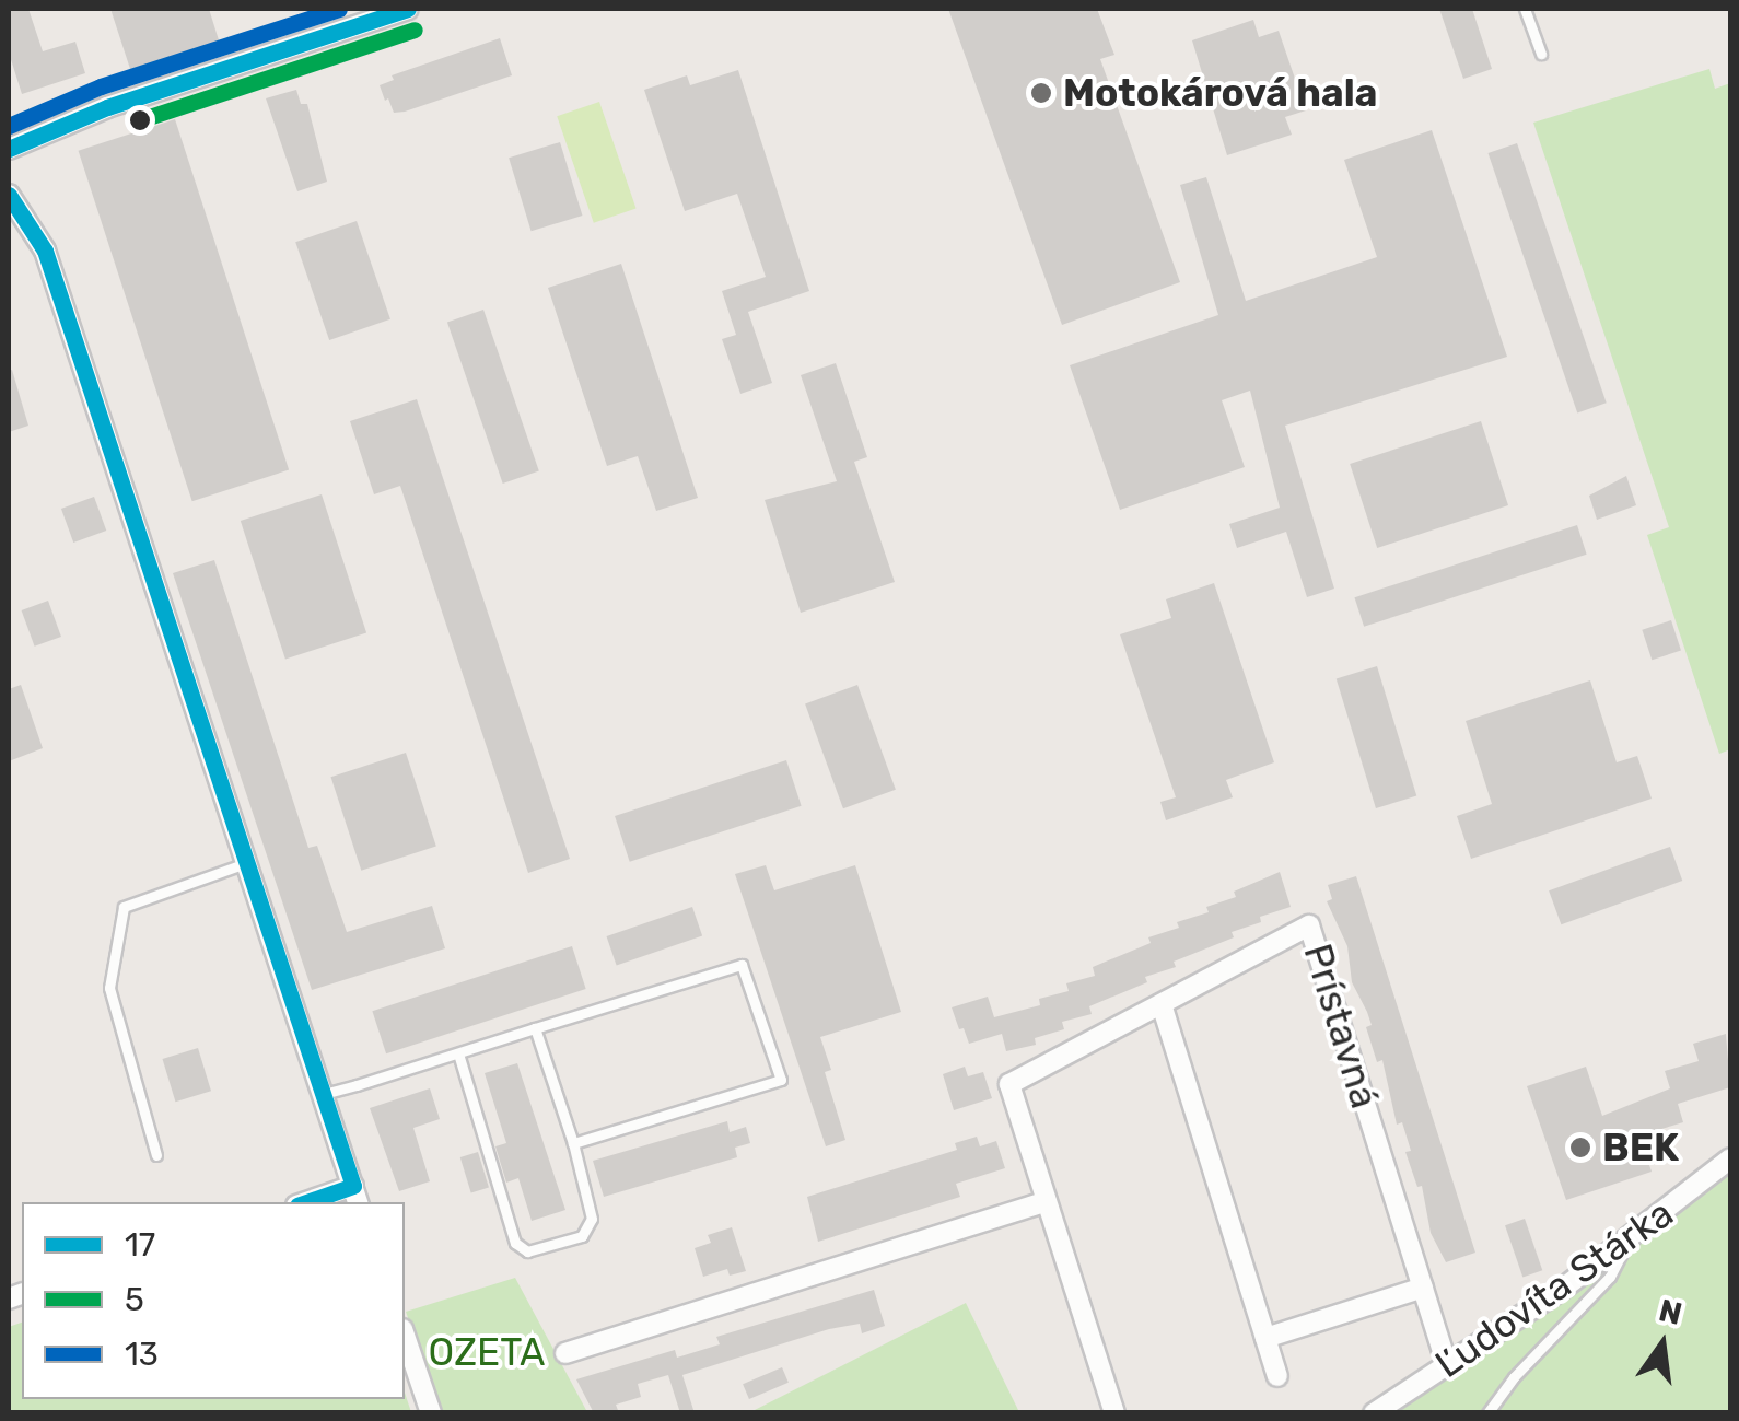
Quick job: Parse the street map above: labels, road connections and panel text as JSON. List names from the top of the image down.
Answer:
{
  "streets": {
    "street": ["Prístavná", "Ľudovíta Stárka"]
  },
  "crossings": [
    ["Prístavná", "Ľudovíta Stárka"]
  ],
  "parks": ["OZETA"],
  "places": ["Motokárová hala", "BEK"],
  "lines": ["transit line 17", "transit line 13", "transit line 5"],
  "legend": ["17", "5", "13"],
  "north": "top"
}
